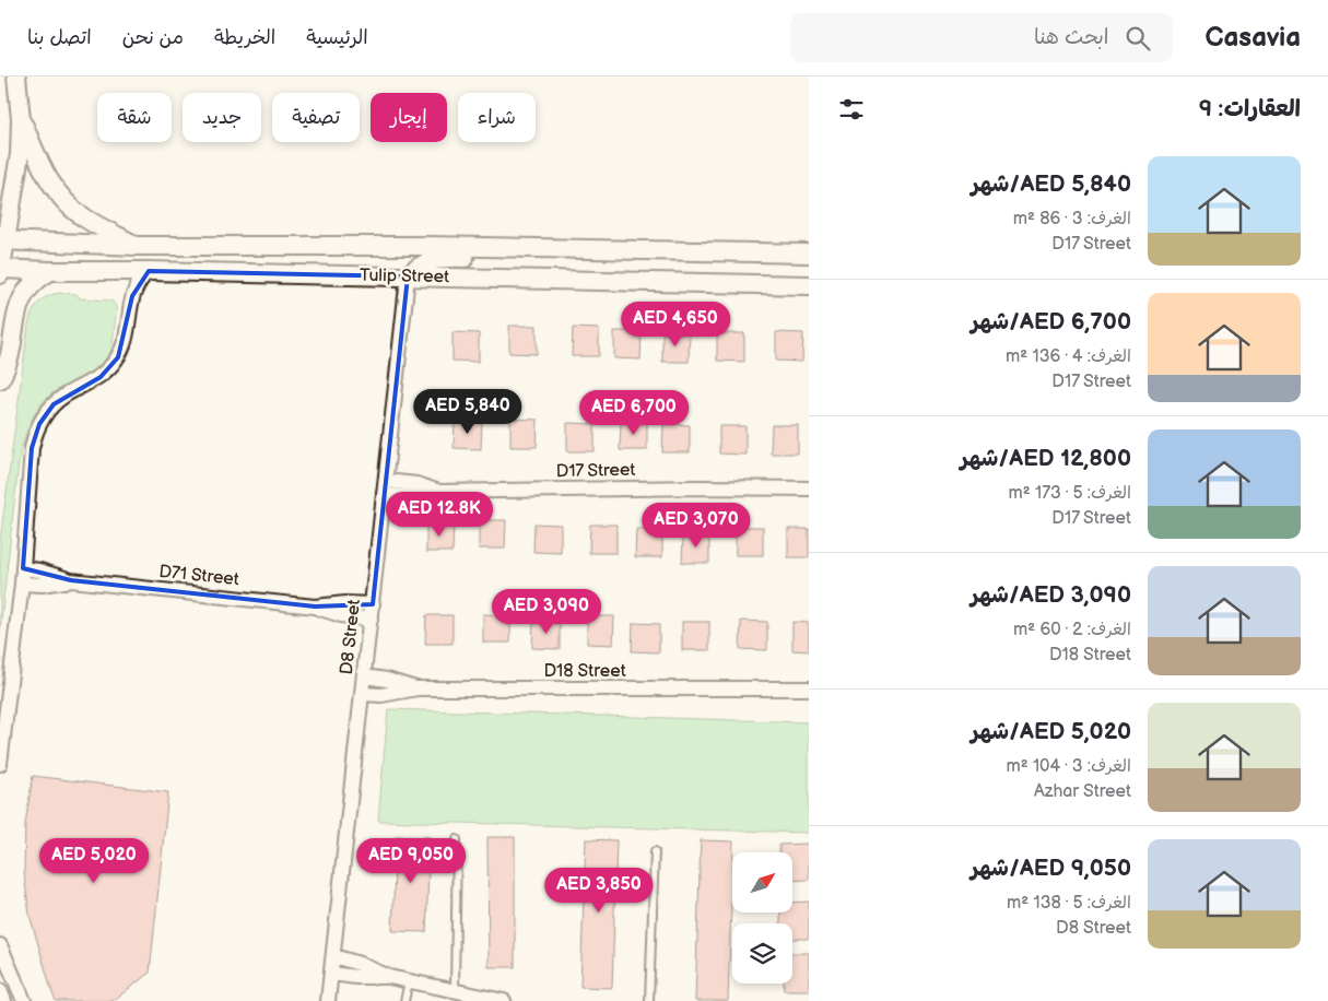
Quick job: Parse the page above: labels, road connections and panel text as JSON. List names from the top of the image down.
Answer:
{
  "streets": {
    "street": [
      "Tulip Street",
      "D17 Street",
      "D71 Street",
      "D8 Street",
      "D18 Street"
    ]
  },
  "crossings": [
    ["Tulip Street", "D8 Street"],
    ["D17 Street", "D8 Street"],
    ["D71 Street", "D8 Street"],
    ["D8 Street", "D18 Street"]
  ],
  "north": "top right",
  "page": {
    "header": "Casavia",
    "search": "ابحث هنا",
    "nav": [
      "الرئيسية",
      "الخريطة",
      "من نحن",
      "اتصل بنا"
    ],
    "heading": "العقارات: 9",
    "chip": [
      "شراء",
      "إيجار",
      "تصفية",
      "جديد",
      "شقة"
    ],
    "list": [
      {
        "name": "AED 5,840/شهر",
        "note": "الغرف: 3 · 86 m² · D17 Street"
      },
      {
        "name": "AED 6,700/شهر",
        "note": "الغرف: 4 · 136 m² · D17 Street"
      },
      {
        "name": "AED 12,800/شهر",
        "note": "الغرف: 5 · 173 m² · D17 Street"
      },
      {
        "name": "AED 3,090/شهر",
        "note": "الغرف: 2 · 60 m² · D18 Street"
      },
      {
        "name": "AED 5,020/شهر",
        "note": "الغرف: 3 · 104 m² · Azhar Street"
      },
      {
        "name": "AED 9,050/شهر",
        "note": "الغرف: 5 · 138 m² · D8 Street"
      }
    ],
    "price": [
      "AED 4,650",
      "AED 5,840",
      "AED 6,700",
      "AED 12.8K",
      "AED 3,070",
      "AED 3,090",
      "AED 5,020",
      "AED 9,050",
      "AED 3,850"
    ]
  }
}
